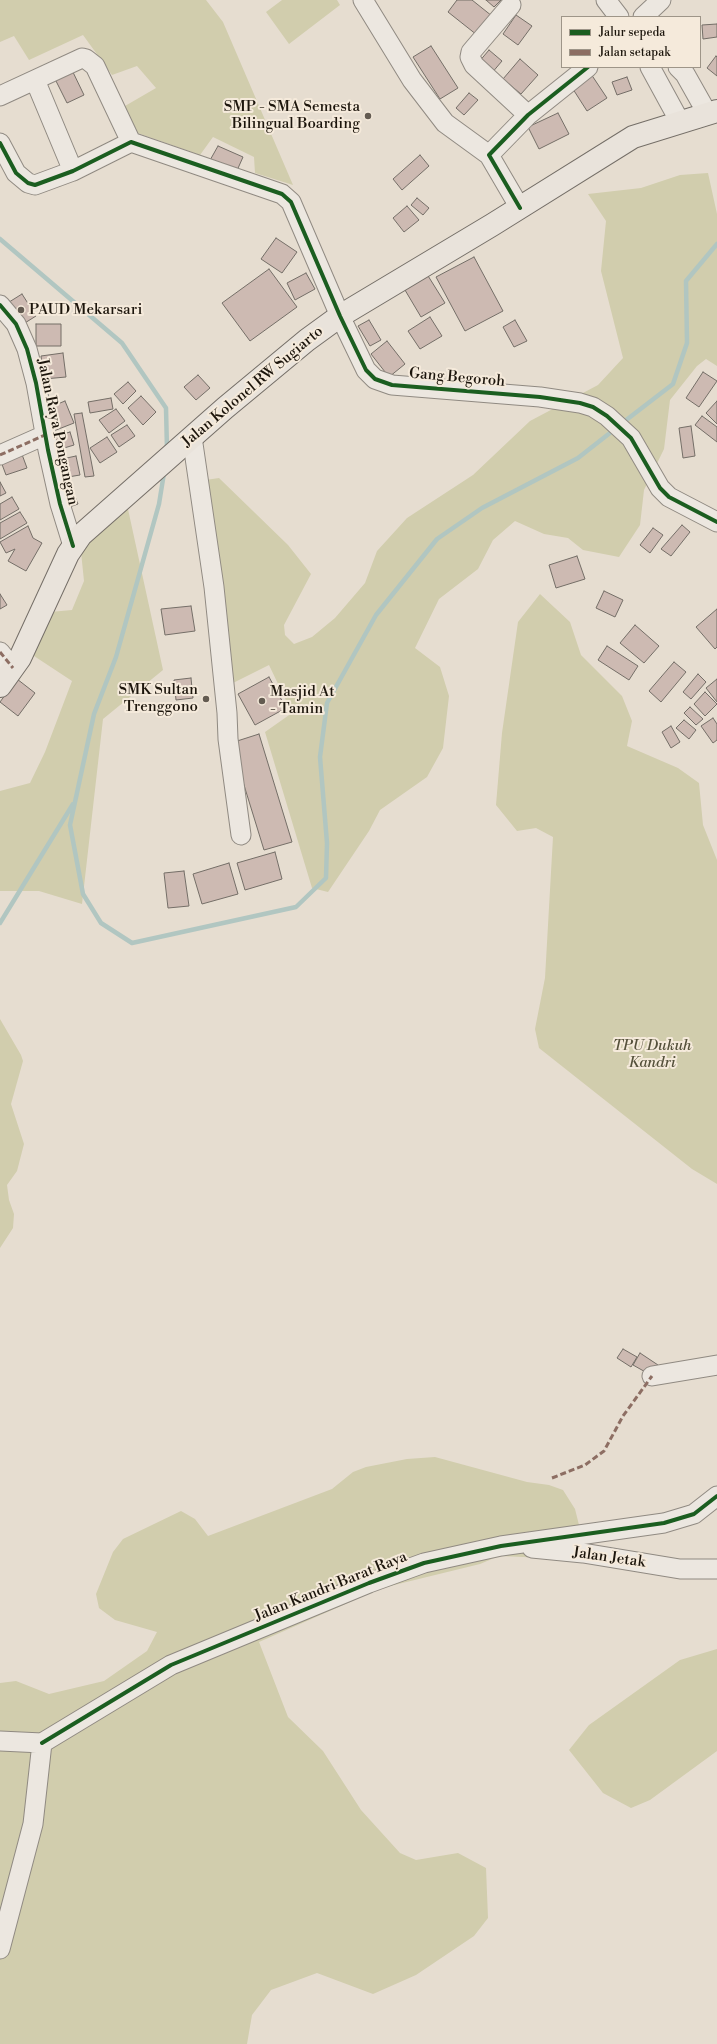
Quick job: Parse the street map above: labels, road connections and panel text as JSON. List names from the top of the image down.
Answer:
{
  "streets": {
    "main road": ["Jalan Kolonel RW Sugiarto"],
    "street": [
      "Gang Begoroh",
      "Jalan Raya Pongangan",
      "Jalan Jetak",
      "Jalan Kandri Barat Raya"
    ]
  },
  "crossings": [
    ["Gang Begoroh", "Jalan Kolonel RW Sugiarto"],
    ["Jalan Kolonel RW Sugiarto", "Jalan Raya Pongangan"],
    ["Jalan Jetak", "Jalan Kandri Barat Raya"]
  ],
  "parks": ["TPU Dukuh Kandri"],
  "places": [
    "SMP - SMA Semesta Bilingual Boarding",
    "PAUD Mekarsari",
    "SMK Sultan Trenggono",
    "Masjid At - Tamin"
  ],
  "legend": ["Jalur sepeda", "Jalan setapak"]
}
